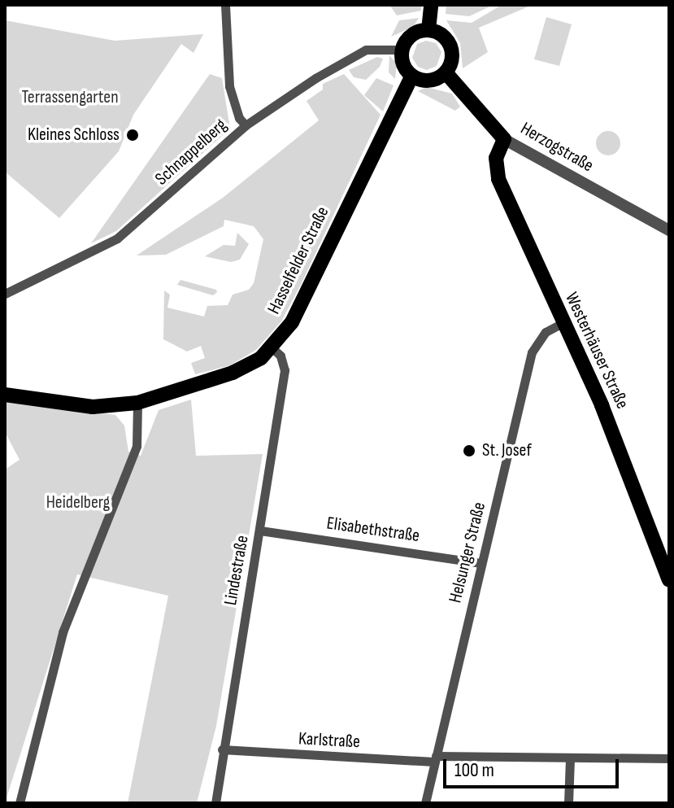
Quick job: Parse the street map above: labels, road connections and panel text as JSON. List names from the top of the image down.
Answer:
{
  "streets": {
    "main road": ["Herzogstraße", "Hasselfelder Straße", "Westerhäuser Straße"],
    "street": [
      "Schnappelberg",
      "Elisabethstraße",
      "Helsunger Straße",
      "Lindestraße",
      "Karlstraße"
    ]
  },
  "crossings": [
    ["Herzogstraße", "Schnappelberg"],
    ["Herzogstraße", "Hasselfelder Straße"],
    ["Herzogstraße", "Westerhäuser Straße"],
    ["Schnappelberg", "Hasselfelder Straße"],
    ["Hasselfelder Straße", "Lindestraße"],
    ["Westerhäuser Straße", "Helsunger Straße"],
    ["Elisabethstraße", "Helsunger Straße"],
    ["Elisabethstraße", "Lindestraße"],
    ["Helsunger Straße", "Karlstraße"],
    ["Lindestraße", "Karlstraße"]
  ],
  "parks": ["Terrassengarten", "Heidelberg"],
  "places": ["Kleines Schloss", "St. Josef"],
  "scale_bar": "100 m"
}
